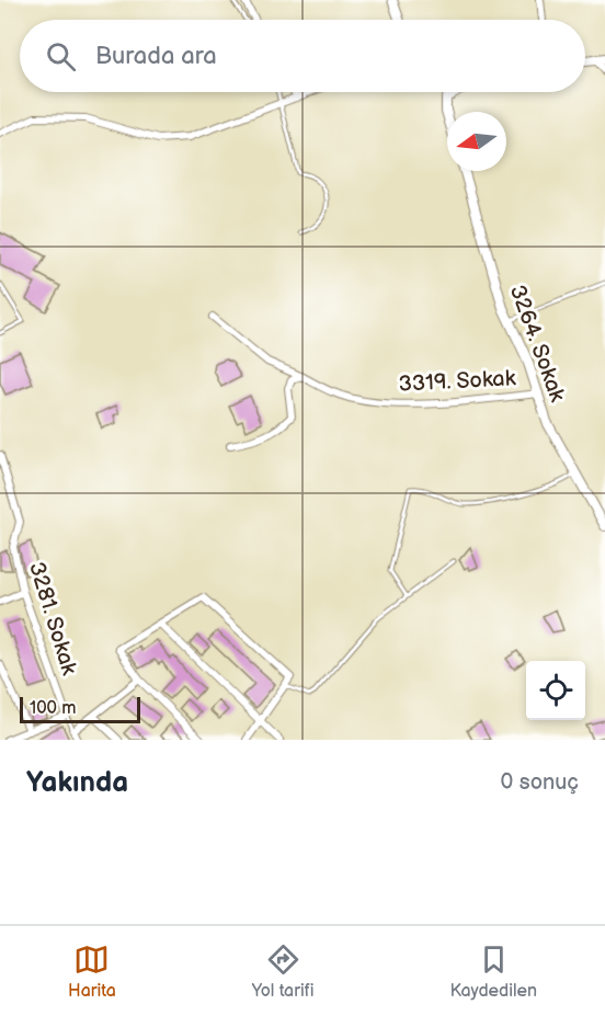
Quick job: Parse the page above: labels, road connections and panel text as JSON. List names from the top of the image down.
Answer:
{
  "streets": {
    "street": ["3264. Sokak", "3319. Sokak", "3281. Sokak"]
  },
  "crossings": [
    ["3264. Sokak", "3319. Sokak"]
  ],
  "scale_bar": "100 m",
  "north": "left",
  "page": {
    "search": "Burada ara",
    "scale": "100 m",
    "heading": ["Yakında", "0 sonuç"],
    "nav": ["Harita", "Yol tarifi", "Kaydedilen"]
  }
}
